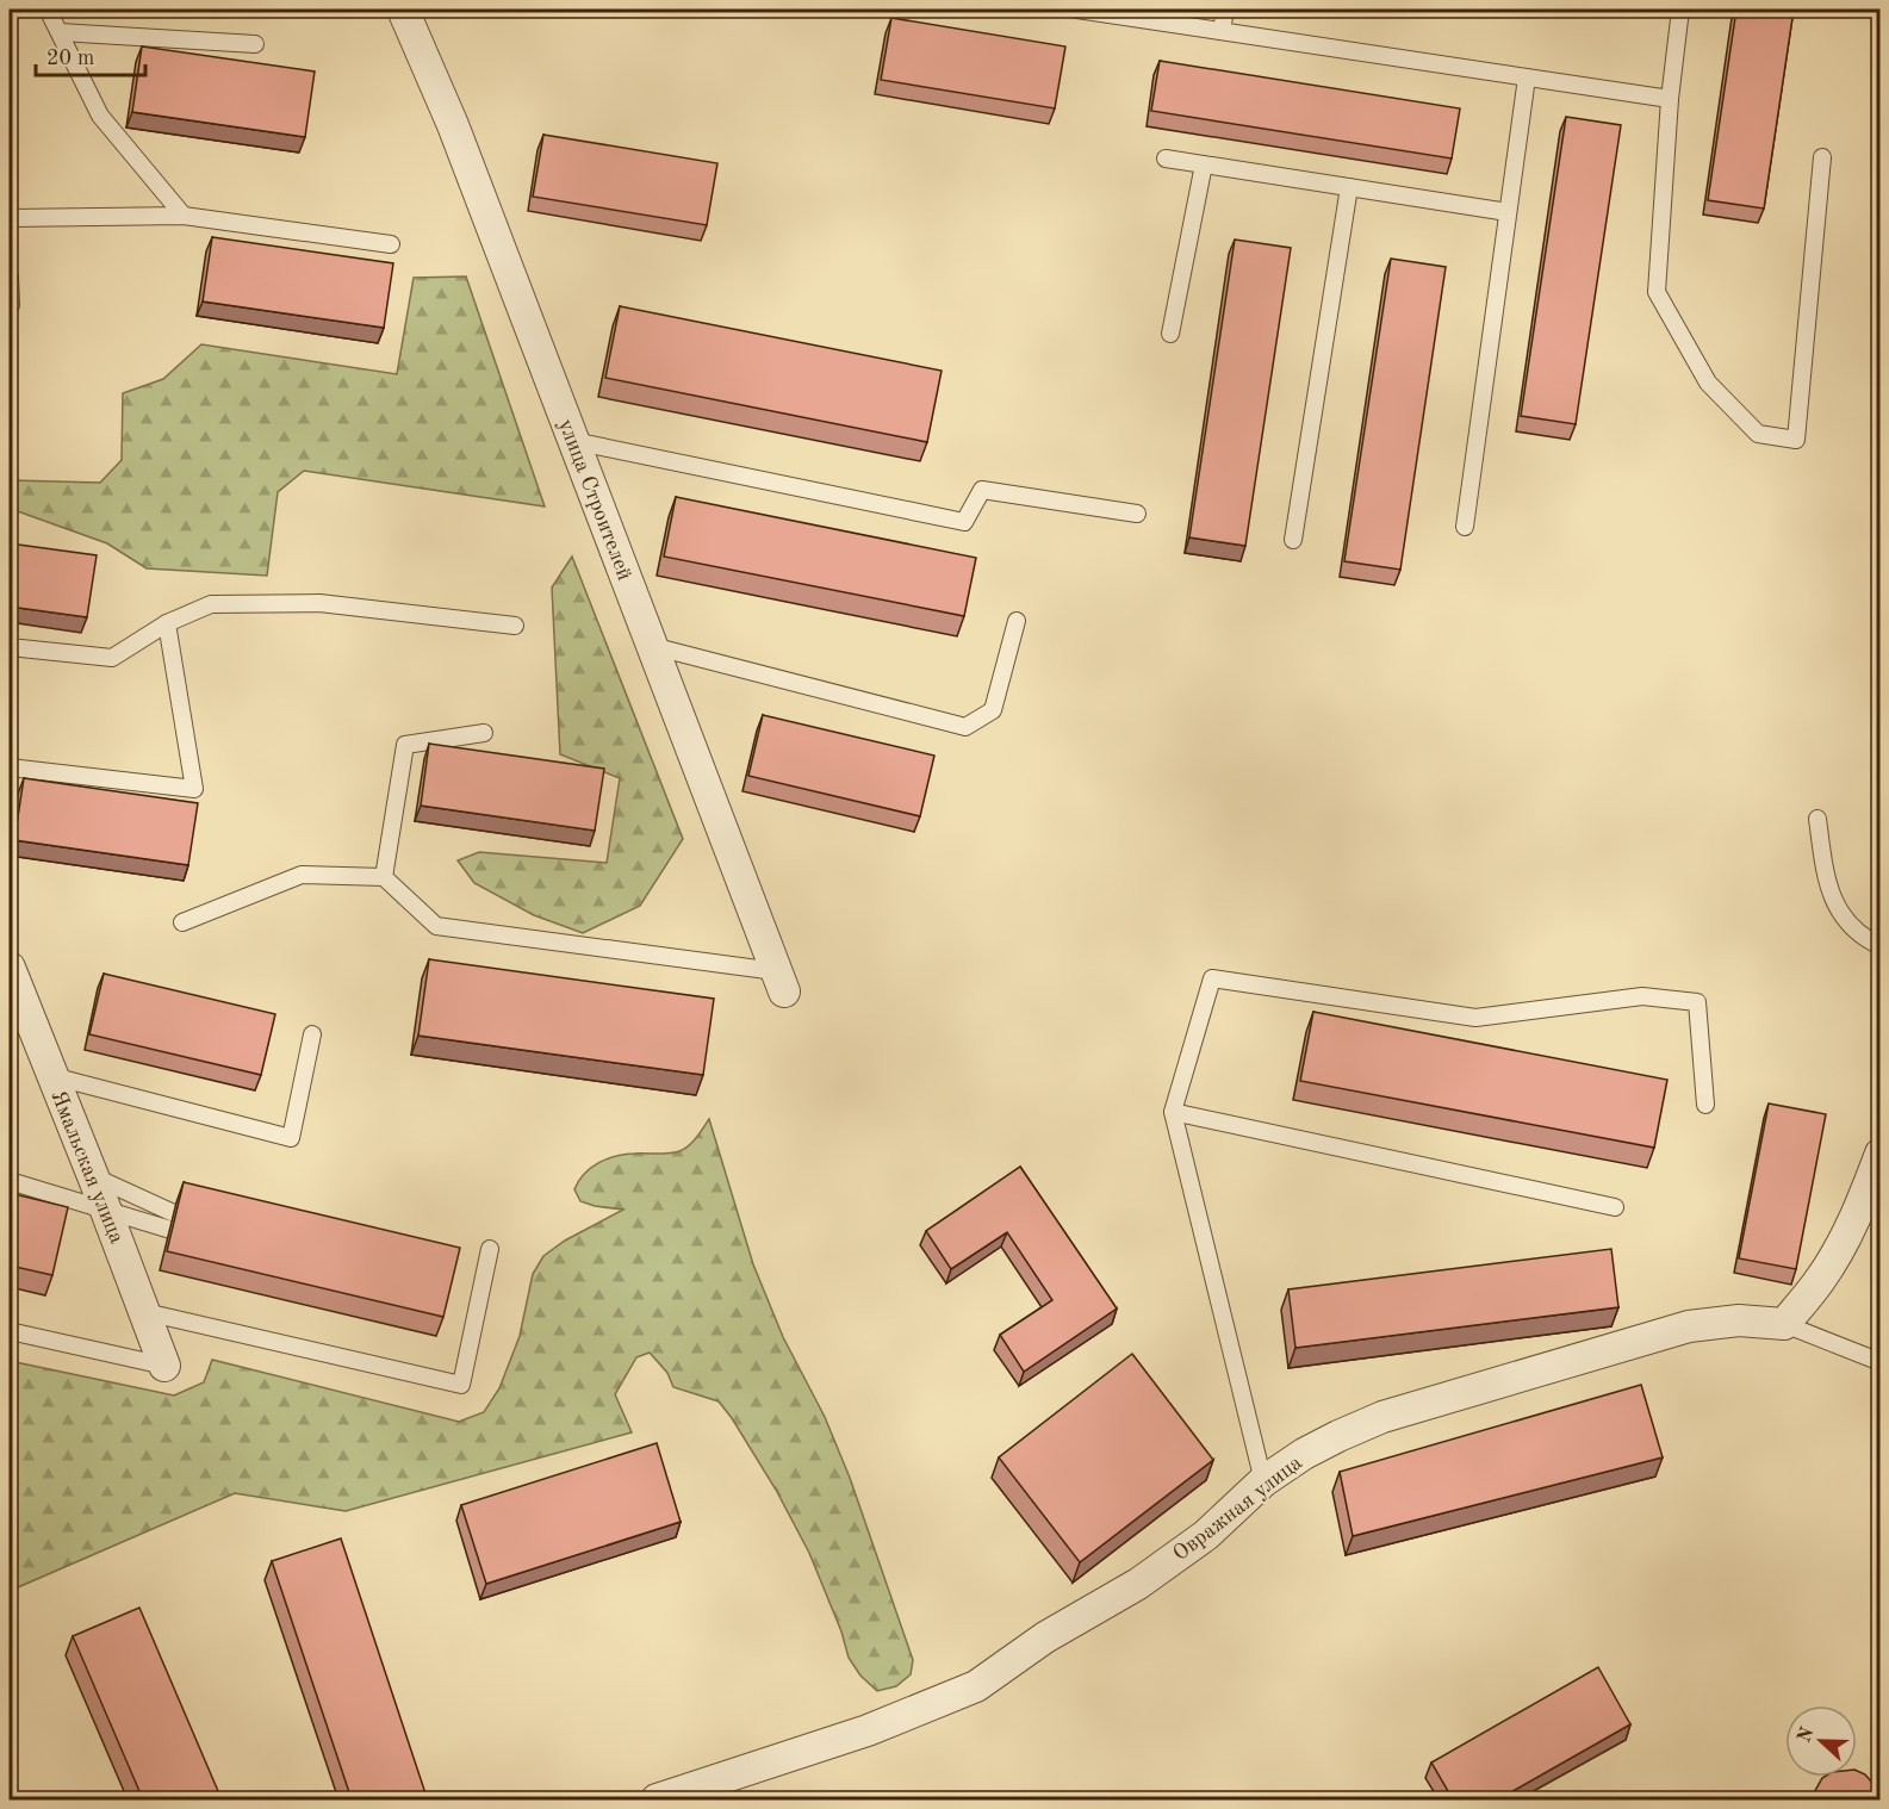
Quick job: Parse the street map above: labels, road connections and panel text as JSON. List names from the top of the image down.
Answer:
{
  "streets": {
    "street": ["улица Строителей", "Ямальская улица", "Овражная улица"]
  },
  "scale_bar": "20 m",
  "north": "left"
}
